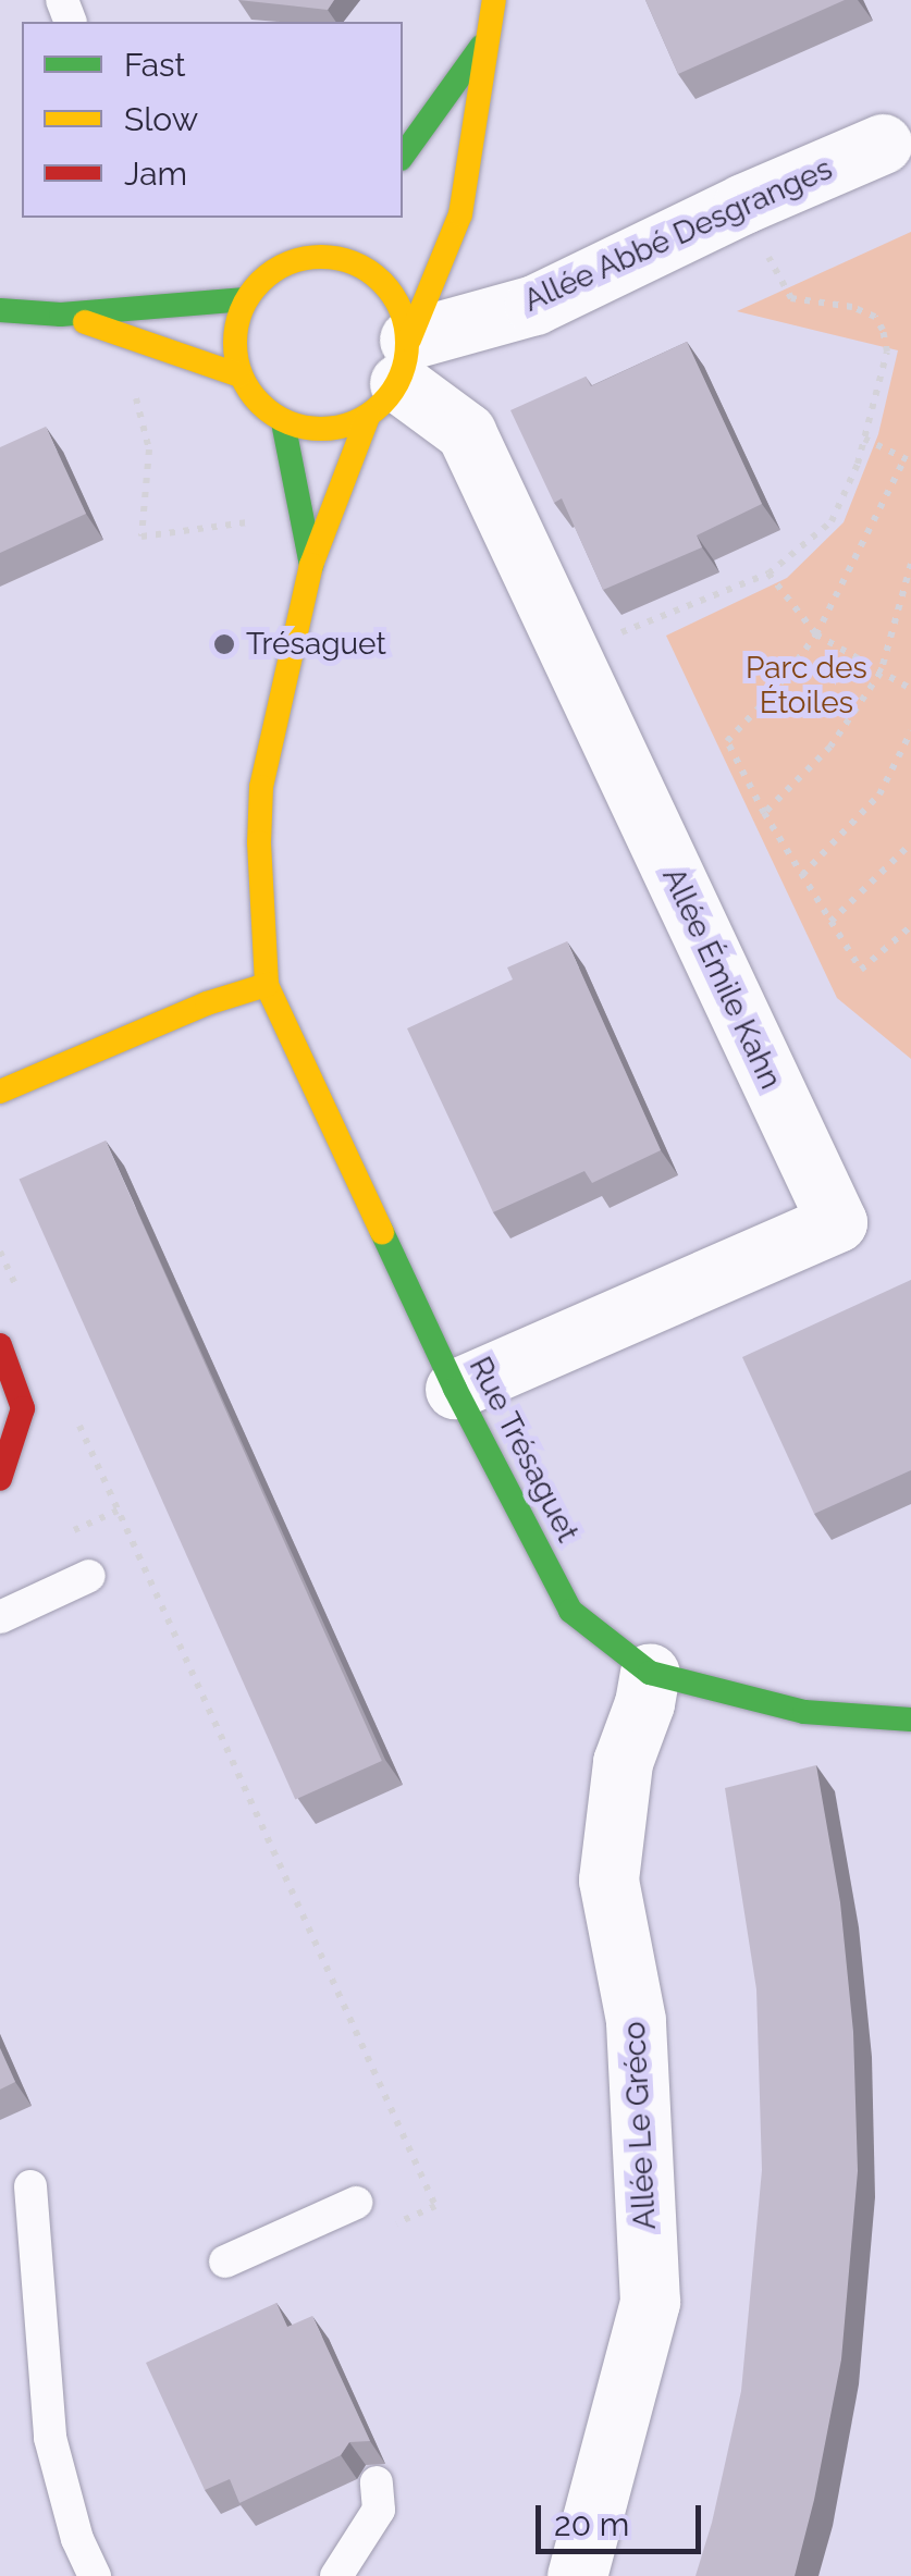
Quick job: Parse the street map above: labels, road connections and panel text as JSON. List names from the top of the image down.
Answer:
{
  "streets": {
    "street": [
      "Allée Abbé Desgranges",
      "Allée Émile Kahn",
      "Rue Trésaguet",
      "Allée Le Gréco"
    ]
  },
  "crossings": [
    ["Allée Abbé Desgranges", "Allée Émile Kahn"],
    ["Allée Émile Kahn", "Rue Trésaguet"],
    ["Rue Trésaguet", "Allée Le Gréco"]
  ],
  "parks": ["Parc des Étoiles"],
  "places": ["Trésaguet"],
  "legend": ["Fast", "Slow", "Jam"],
  "scale_bar": "20 m"
}
